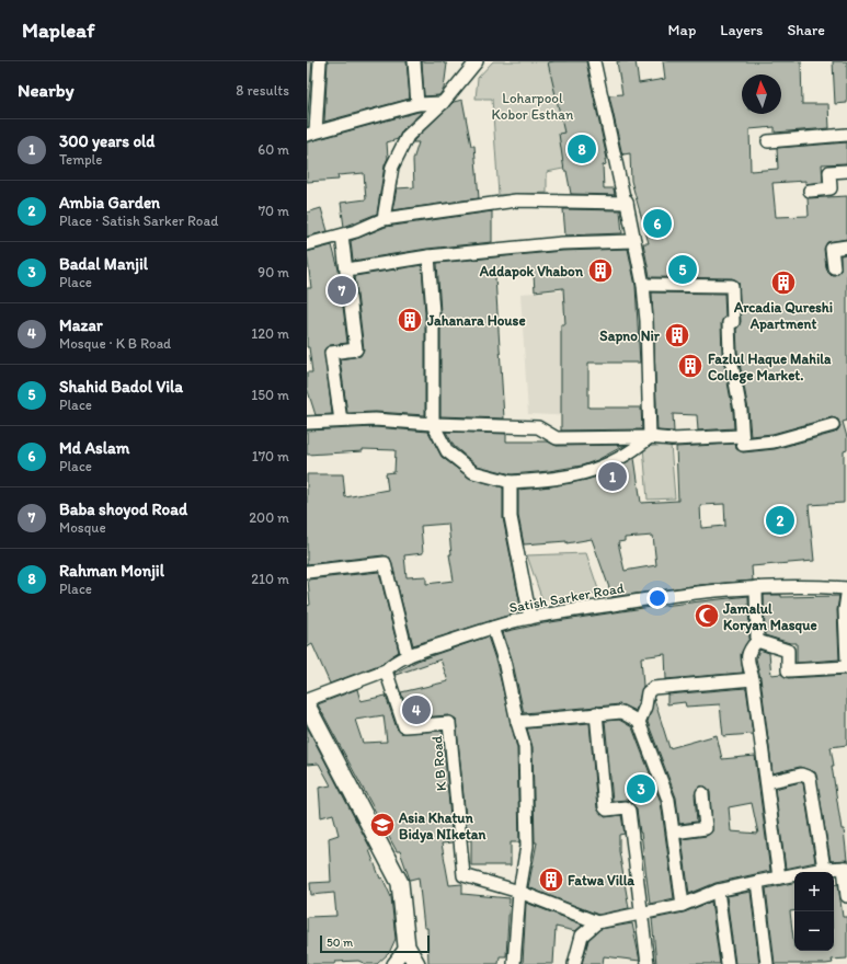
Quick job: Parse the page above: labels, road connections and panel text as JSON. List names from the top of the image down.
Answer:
{
  "streets": {
    "street": ["Satish Sarker Road", "K B Road"]
  },
  "crossings": [
    ["Satish Sarker Road", "K B Road"]
  ],
  "parks": ["Loharpool Kobor Esthan"],
  "places": {
    "building": [
      "Addapok Vhabon",
      "Arcadia Qureshi Apartment",
      "Jahanara House",
      "Sapno Nir",
      "Fazlul Haque Mahila College Market.",
      "Fatwa Villa"
    ],
    "mosque": ["Jamalul Koryan Masque"],
    "school or university": ["Asia Khatun Bidya NIketan"]
  },
  "scale_bar": "50 m",
  "north": "top",
  "page": {
    "header": "Mapleaf",
    "nav": ["Map", "Layers", "Share"],
    "heading": ["Nearby", "8 results"],
    "list": [
      {
        "mark": "1",
        "name": "300 years old",
        "note": "Temple",
        "value": "60 m"
      },
      {
        "mark": "2",
        "name": "Ambia Garden",
        "note": "Place · Satish Sarker Road",
        "value": "70 m"
      },
      {
        "mark": "3",
        "name": "Badal Manjil",
        "note": "Place",
        "value": "90 m"
      },
      {
        "mark": "4",
        "name": "Mazar",
        "note": "Mosque · K B Road",
        "value": "120 m"
      },
      {
        "mark": "5",
        "name": "Shahid Badol Vila",
        "note": "Place",
        "value": "150 m"
      },
      {
        "mark": "6",
        "name": "Md Aslam",
        "note": "Place",
        "value": "170 m"
      },
      {
        "mark": "7",
        "name": "Baba shoyod Road",
        "note": "Mosque",
        "value": "200 m"
      },
      {
        "mark": "8",
        "name": "Rahman Monjil",
        "note": "Place",
        "value": "210 m"
      }
    ],
    "pins": [
      "8",
      "6",
      "5",
      "7",
      "1",
      "2",
      "4",
      "3"
    ],
    "map_buttons": ["+", "−"],
    "scale": "50 m"
  }
}
